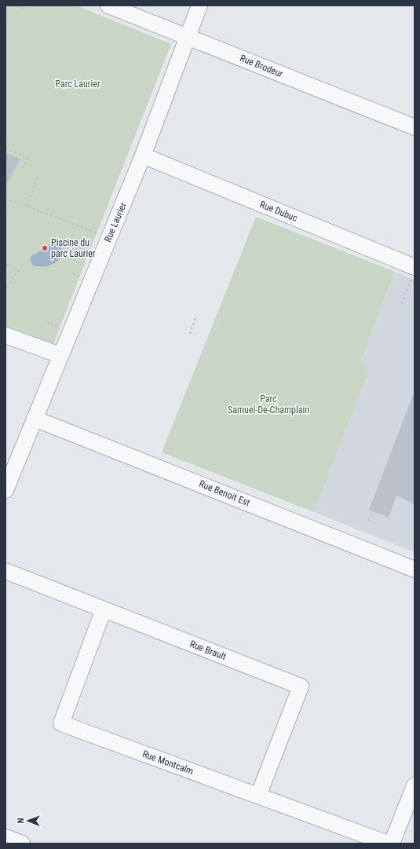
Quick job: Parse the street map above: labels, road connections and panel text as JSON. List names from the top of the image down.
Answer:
{
  "streets": {
    "street": [
      "Rue Brodeur",
      "Rue Dubuc",
      "Rue Laurier",
      "Rue Benoit Est",
      "Rue Brault",
      "Rue Montcalm"
    ]
  },
  "crossings": [
    ["Rue Brodeur", "Rue Laurier"],
    ["Rue Dubuc", "Rue Laurier"],
    ["Rue Laurier", "Rue Benoit Est"],
    ["Rue Brault", "Rue Montcalm"]
  ],
  "parks": ["Parc Laurier", "Parc Samuel-De-Champlain"],
  "places": ["Piscine du parc Laurier"],
  "north": "left"
}
